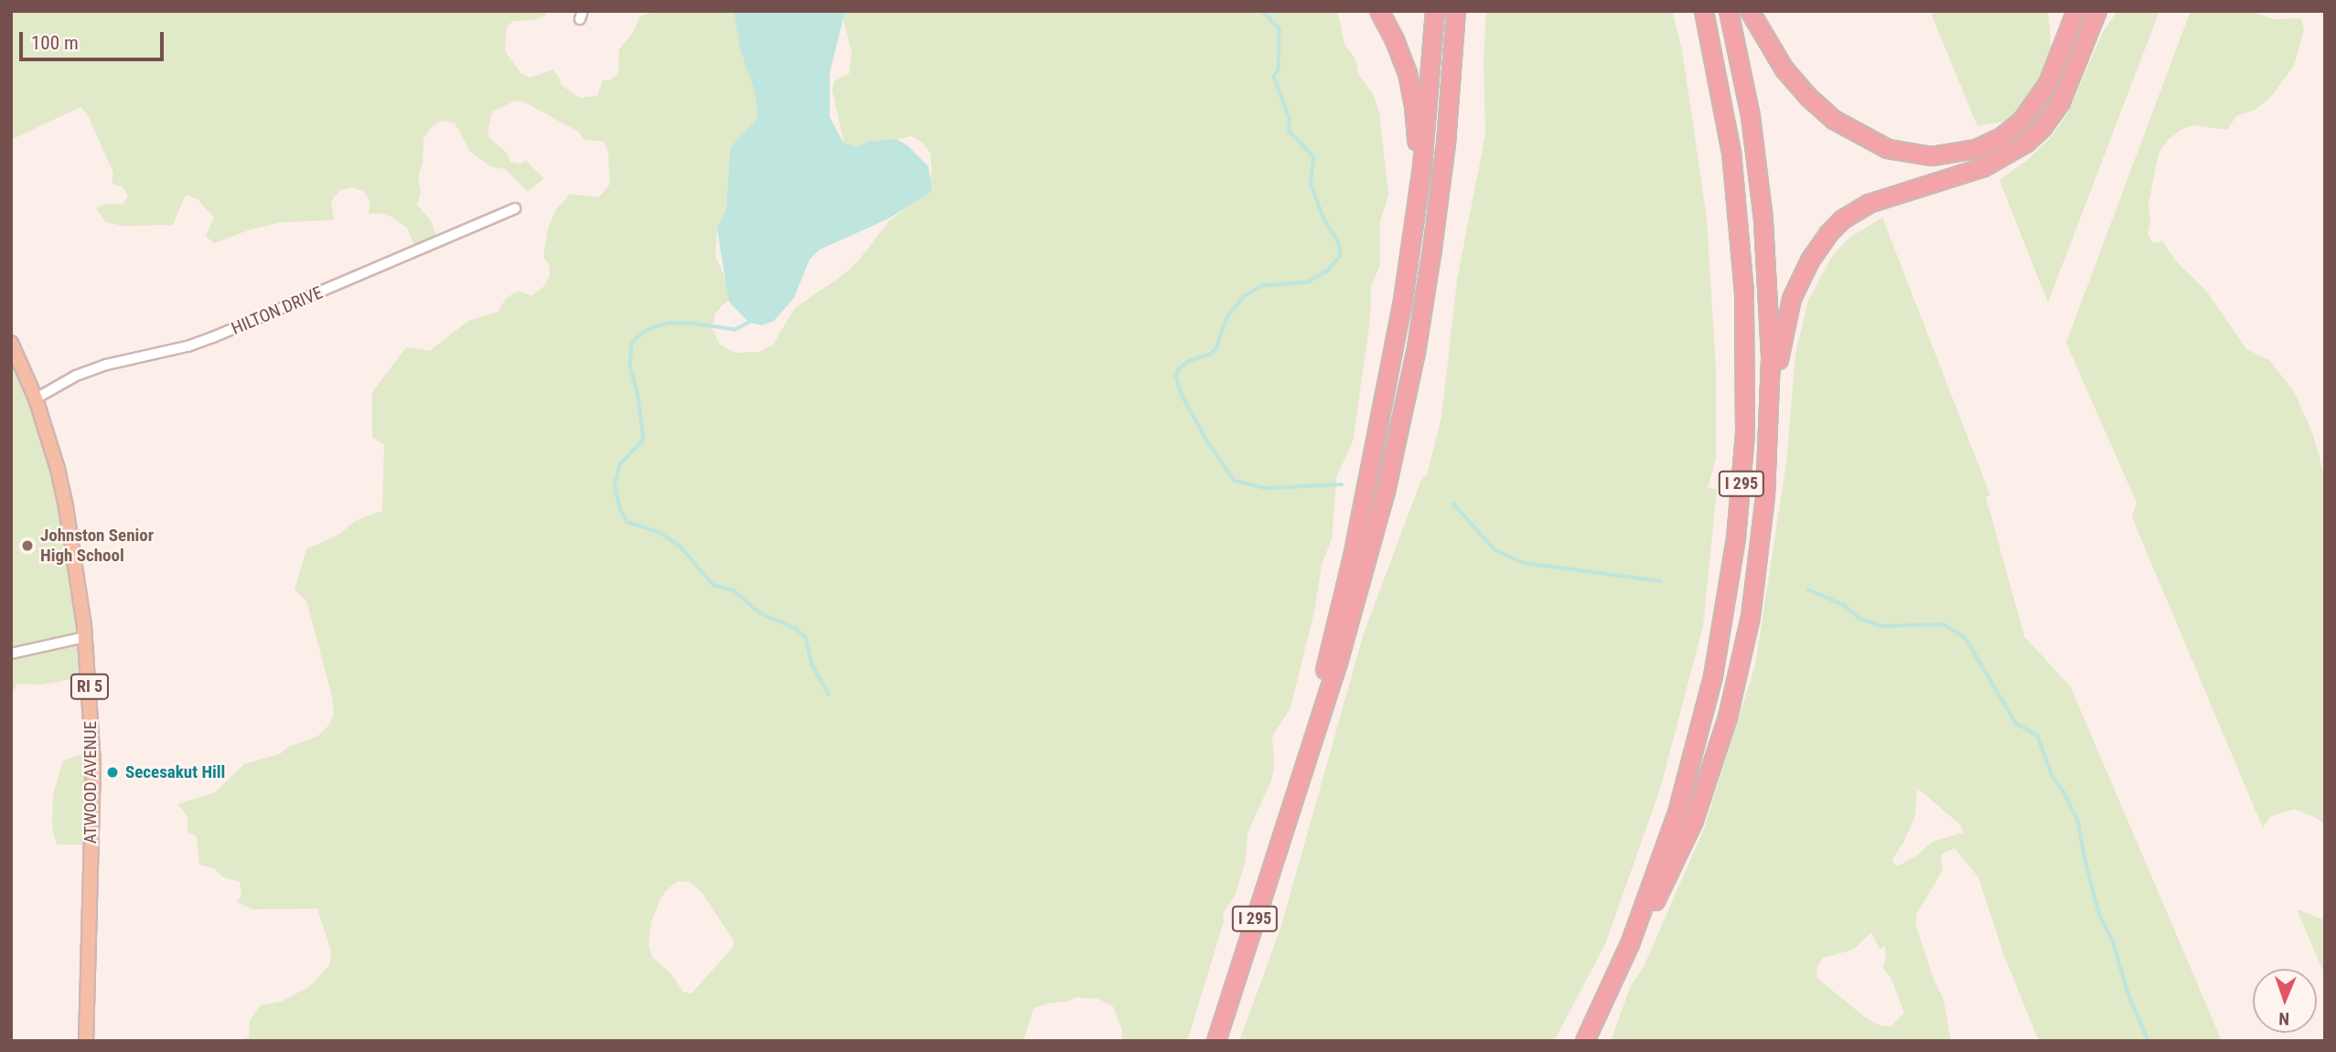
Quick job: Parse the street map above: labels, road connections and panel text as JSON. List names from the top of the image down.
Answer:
{
  "streets": {
    "highway": ["I 295"],
    "main road": ["RI 5", "ATWOOD AVENUE"],
    "street": ["HILTON DRIVE"]
  },
  "crossings": [
    ["HILTON DRIVE", "ATWOOD AVENUE"]
  ],
  "places": ["Johnston Senior High School", "Secesakut Hill"],
  "scale_bar": "100 m",
  "north": "bottom"
}
